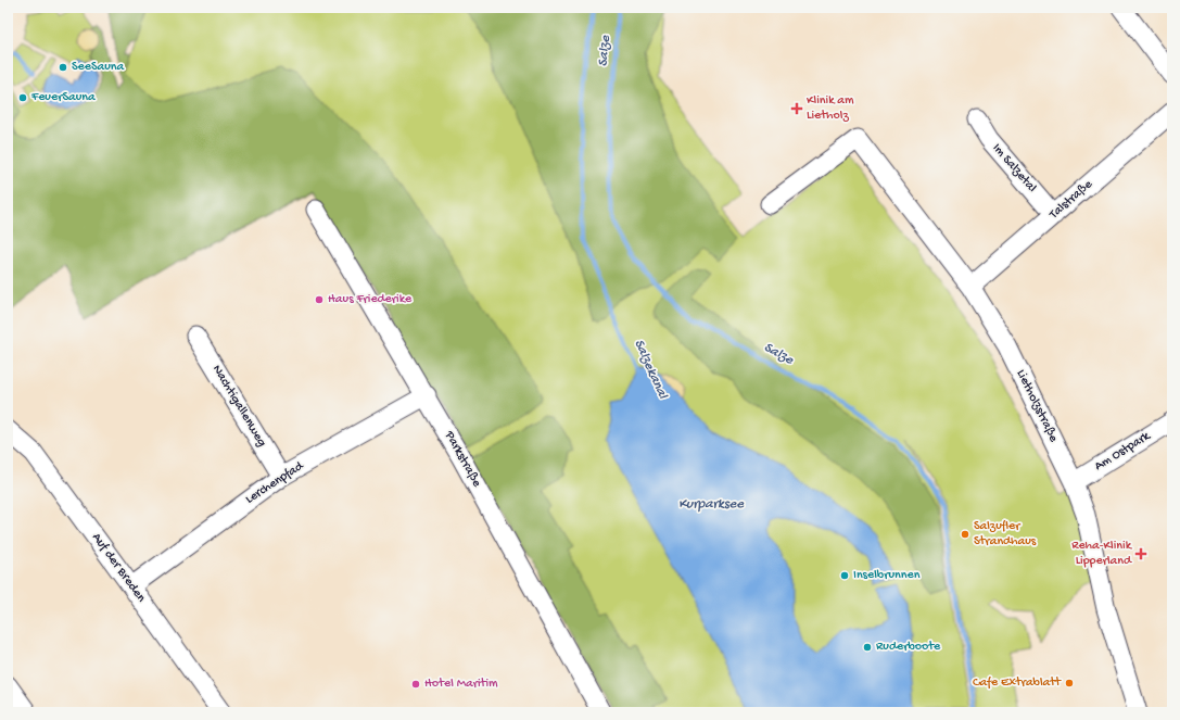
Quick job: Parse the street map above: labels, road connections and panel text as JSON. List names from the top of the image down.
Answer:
{
  "streets": {
    "street": [
      "Im Salzetal",
      "Talstraße",
      "Nachtigallenweg",
      "Lietholzstraße",
      "Am Ostpark",
      "Parkstraße",
      "Lerchenpfad",
      "Auf der Breden"
    ]
  },
  "crossings": [
    ["Im Salzetal", "Talstraße"],
    ["Talstraße", "Lietholzstraße"],
    ["Nachtigallenweg", "Lerchenpfad"],
    ["Lietholzstraße", "Am Ostpark"],
    ["Parkstraße", "Lerchenpfad"],
    ["Lerchenpfad", "Auf der Breden"]
  ],
  "water": ["Salze", "Salzekanal", "Kurparksee"],
  "places": {
    "other": [
      "SeeSauna",
      "FeuerSauna",
      "Haus Friederike",
      "Salzufler Strandhaus",
      "Inselbrunnen",
      "Ruderboote",
      "Cafe Extrablatt",
      "Hotel Maritim"
    ],
    "health": ["Klinik am Lietholz", "Reha-Klinik Lipperland"]
  }
}
